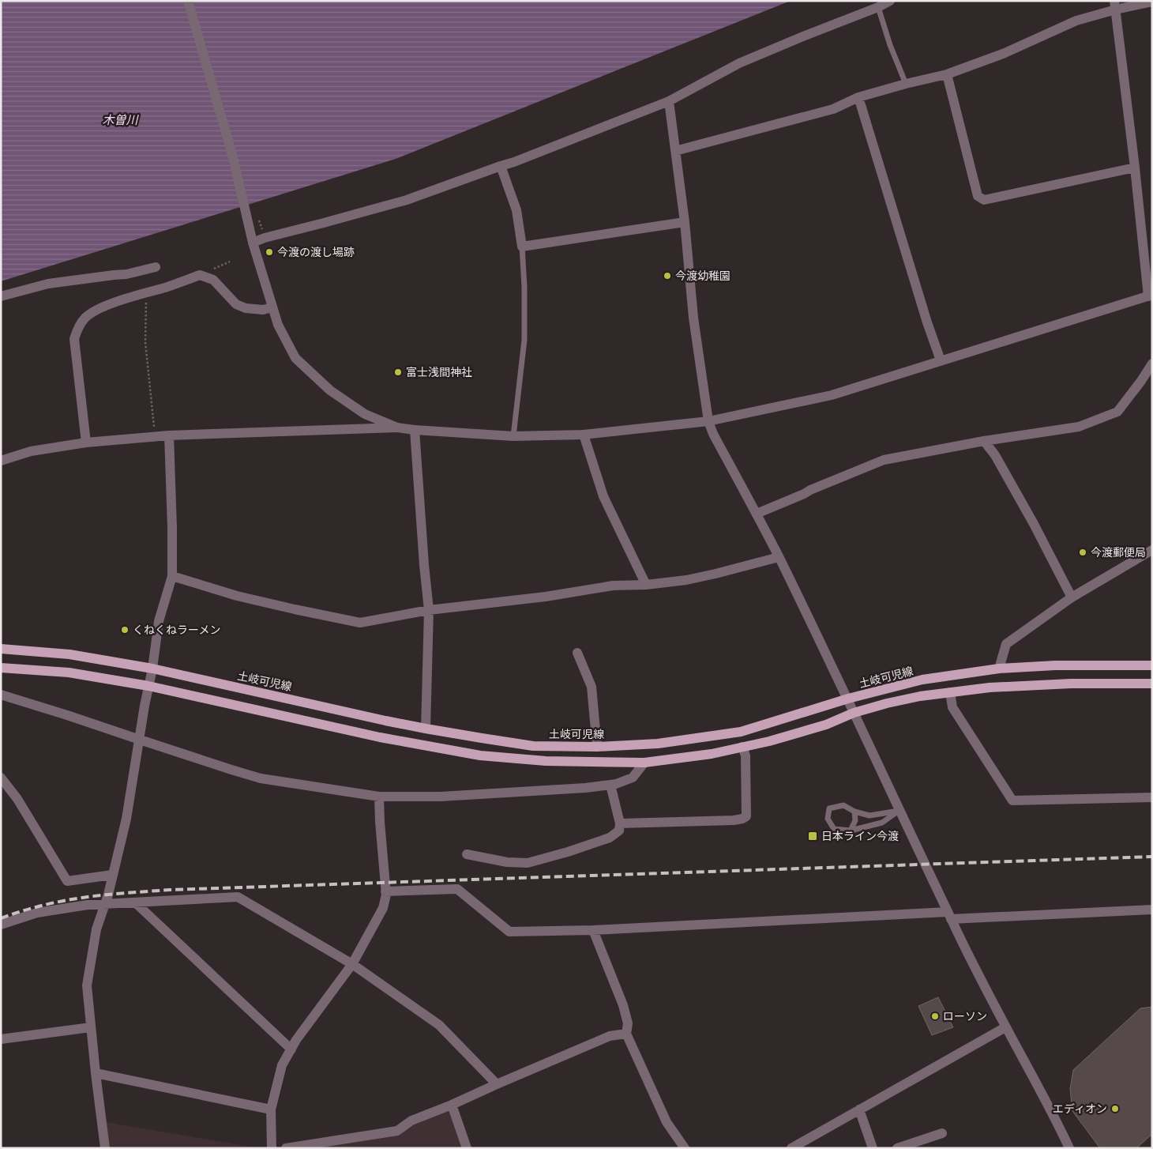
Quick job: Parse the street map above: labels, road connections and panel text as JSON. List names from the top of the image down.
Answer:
{
  "streets": {
    "main road": ["土岐可児線"]
  },
  "water": ["木曽川"],
  "places": {
    "other": [
      "今渡の渡し場跡",
      "今渡幼稚園",
      "富士浅間神社",
      "今渡郵便局",
      "くねくねラーメン",
      "ローソン",
      "エディオン"
    ],
    "transit": ["日本ライン今渡"]
  }
}
